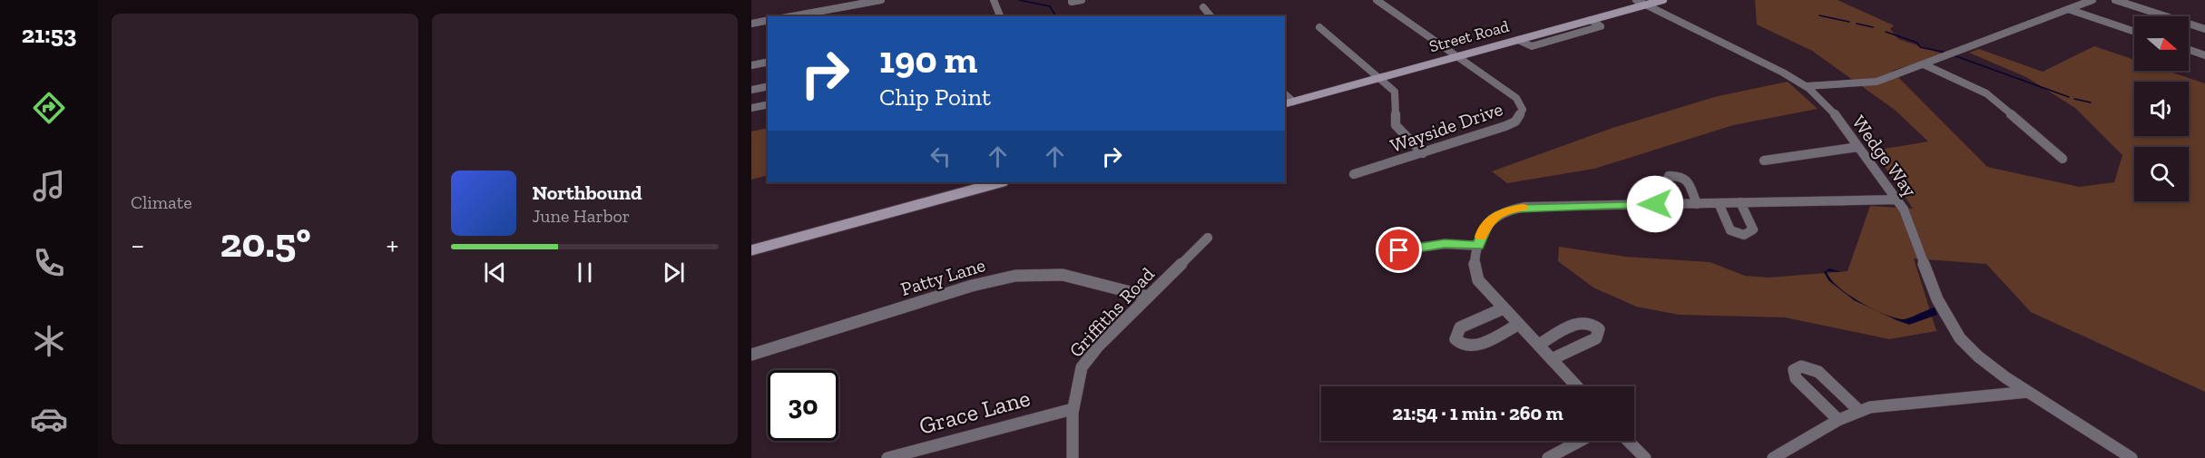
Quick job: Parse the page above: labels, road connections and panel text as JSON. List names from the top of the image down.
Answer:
{
  "streets": {
    "main road": ["Street Road"],
    "street": [
      "Wayside Drive",
      "Wedge Way",
      "Patty Lane",
      "Griffiths Road",
      "Grace Lane"
    ]
  },
  "crossings": [
    ["Street Road", "Wayside Drive"],
    ["Street Road", "Wedge Way"],
    ["Patty Lane", "Griffiths Road"],
    ["Griffiths Road", "Grace Lane"]
  ],
  "north": "right",
  "page": {
    "tabs": "21:53",
    "tile": "Climate",
    "turn": ["190 m", "Chip Point"],
    "song": ["Northbound", "June Harbor"],
    "heat": ["−", "20.5°", "+"],
    "limit": "30",
    "trip": "21:54 · 1 min · 260 m"
  }
}
